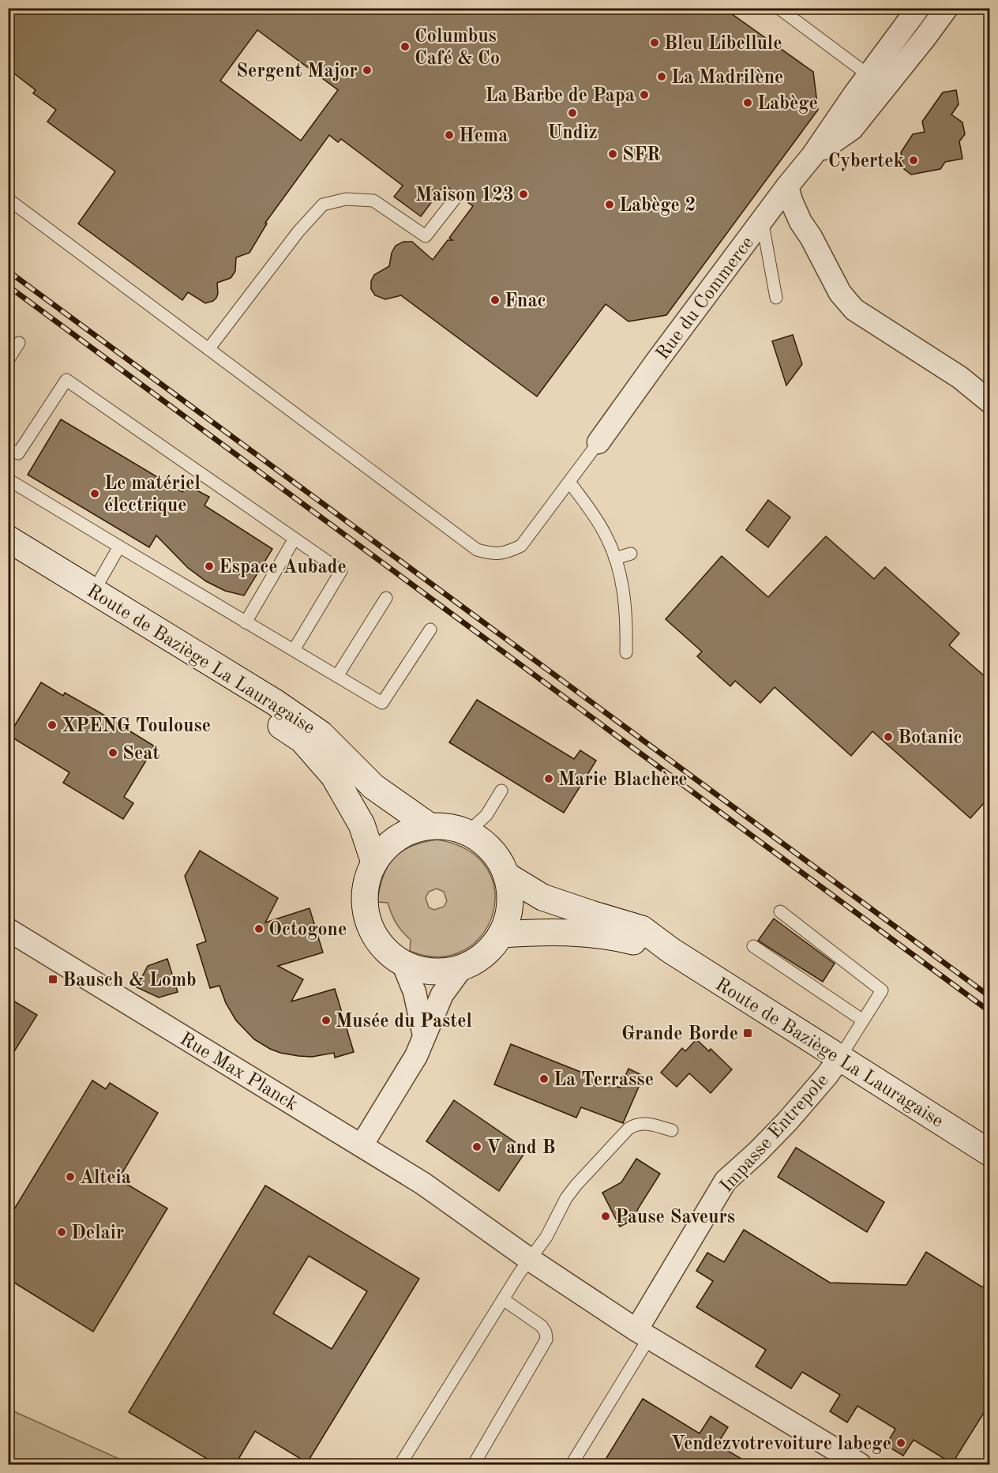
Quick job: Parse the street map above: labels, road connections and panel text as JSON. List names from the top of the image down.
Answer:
{
  "streets": {
    "main road": ["Route de Baziège La Lauragaise"],
    "street": ["Rue du Commerce", "Rue Max Planck", "Impasse Entrepole"]
  },
  "crossings": [
    ["Route de Baziège La Lauragaise", "Impasse Entrepole"]
  ],
  "places": {
    "other": [
      "Bleu Libellule",
      "Columbus Café & Co",
      "Sergent Major",
      "La Madrilène",
      "La Barbe de Papa",
      "Labège",
      "Undiz",
      "Hema",
      "SFR",
      "Cybertek",
      "Maison 123",
      "Labège 2",
      "Fnac",
      "Le matériel électrique",
      "Espace Aubade",
      "XPENG Toulouse",
      "Botanic",
      "Seat",
      "Marie Blachère",
      "Octogone",
      "Musée du Pastel",
      "La Terrasse",
      "V and B",
      "Alteia",
      "Pause Saveurs",
      "Delair",
      "Vendezvotrevoiture labege"
    ],
    "transit": ["Bausch & Lomb", "Grande Borde"]
  }
}
